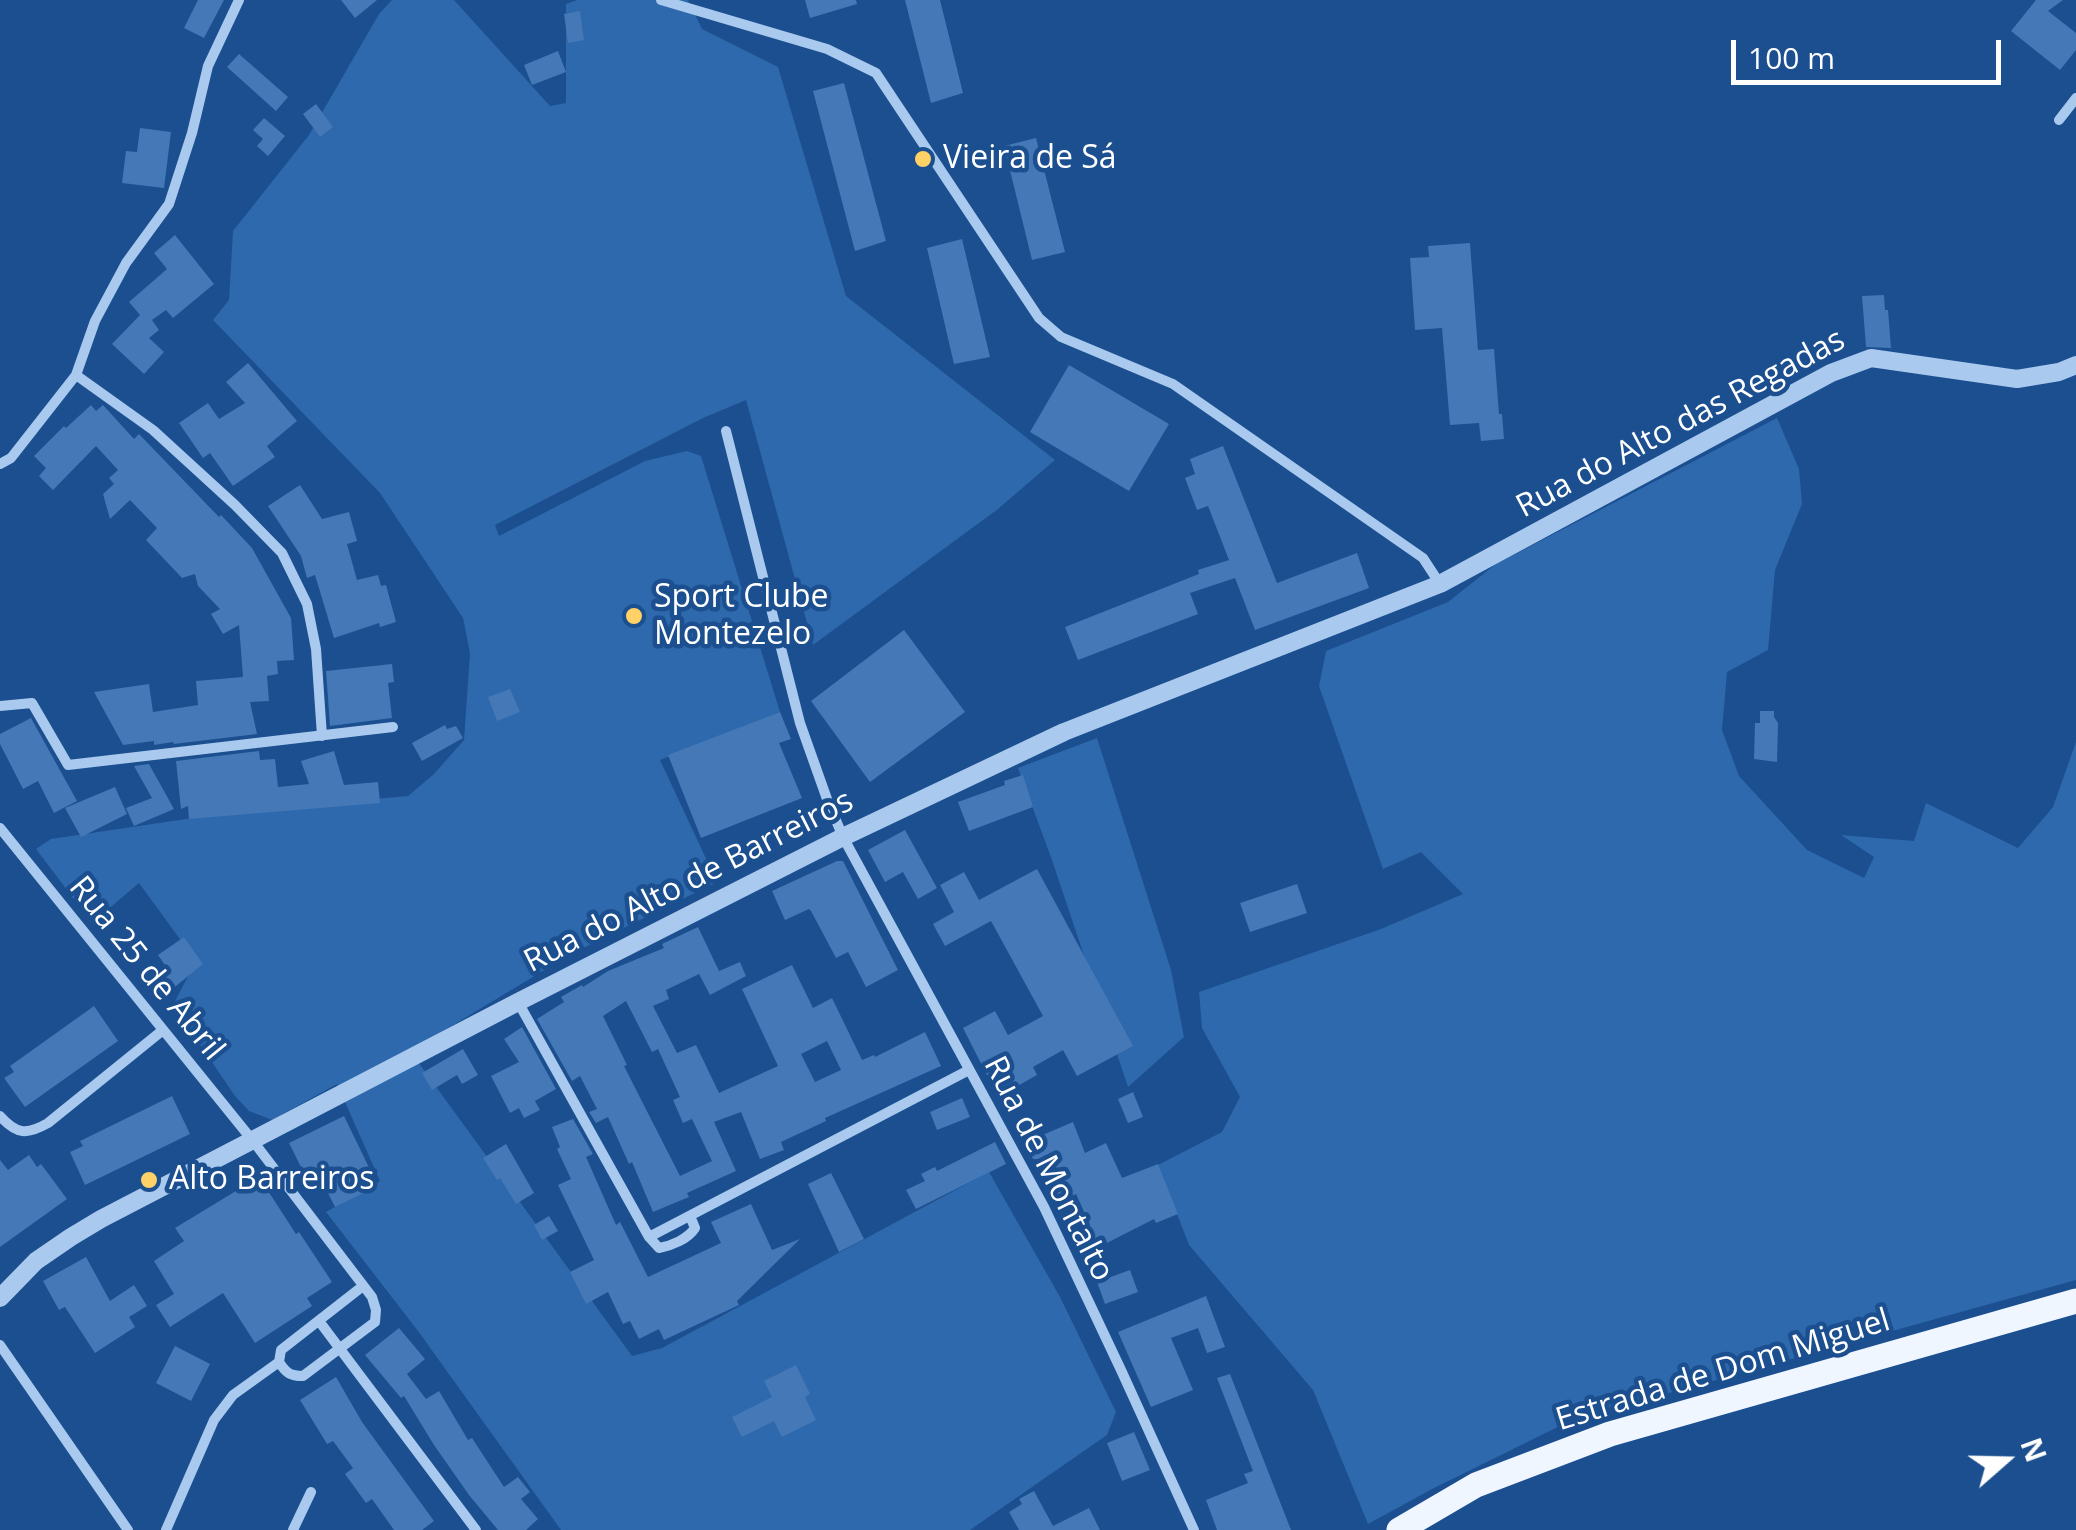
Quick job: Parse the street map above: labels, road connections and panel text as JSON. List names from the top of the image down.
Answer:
{
  "streets": {
    "main road": ["Estrada de Dom Miguel"],
    "street": [
      "Rua do Alto das Regadas",
      "Rua do Alto de Barreiros",
      "Rua 25 de Abril",
      "Rua de Montalto"
    ]
  },
  "crossings": [
    ["Rua do Alto das Regadas", "Rua do Alto de Barreiros"],
    ["Rua do Alto de Barreiros", "Rua 25 de Abril"],
    ["Rua do Alto de Barreiros", "Rua de Montalto"]
  ],
  "places": ["Vieira de Sá", "Sport Clube Montezelo", "Alto Barreiros"],
  "scale_bar": "100 m",
  "north": "right"
}
